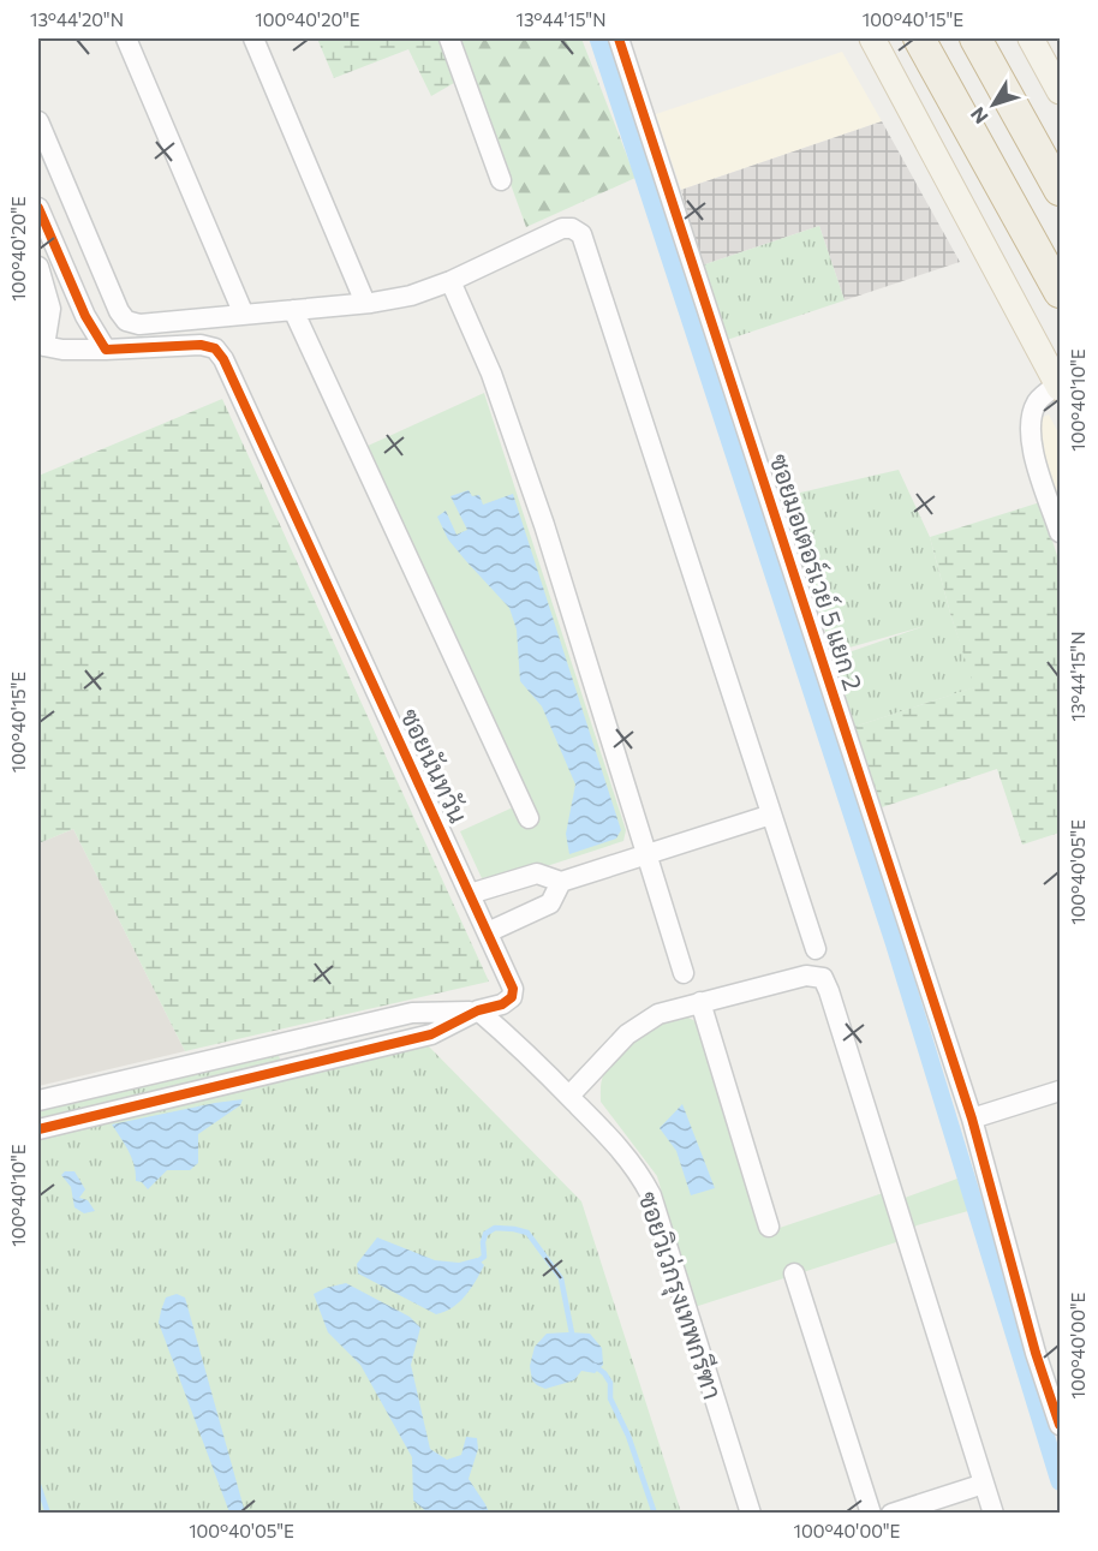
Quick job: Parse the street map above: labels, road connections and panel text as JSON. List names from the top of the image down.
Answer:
{
  "streets": {
    "street": ["ซอยมอเตอร์เวย์ 5 แยก 2", "ซอยนันทวัน", "ซอยวิเว่กรุงเทพกรีฑา"]
  },
  "crossings": [
    ["ซอยนันทวัน", "ซอยวิเว่กรุงเทพกรีฑา"]
  ],
  "north": "bottom left",
  "coordinates": [
    "13°44'20\"N",
    "100°40'20\"E",
    "13°44'15\"N",
    "100°40'15\"E",
    "100°40'10\"E",
    "100°40'05\"E",
    "100°40'00\"E"
  ]
}
